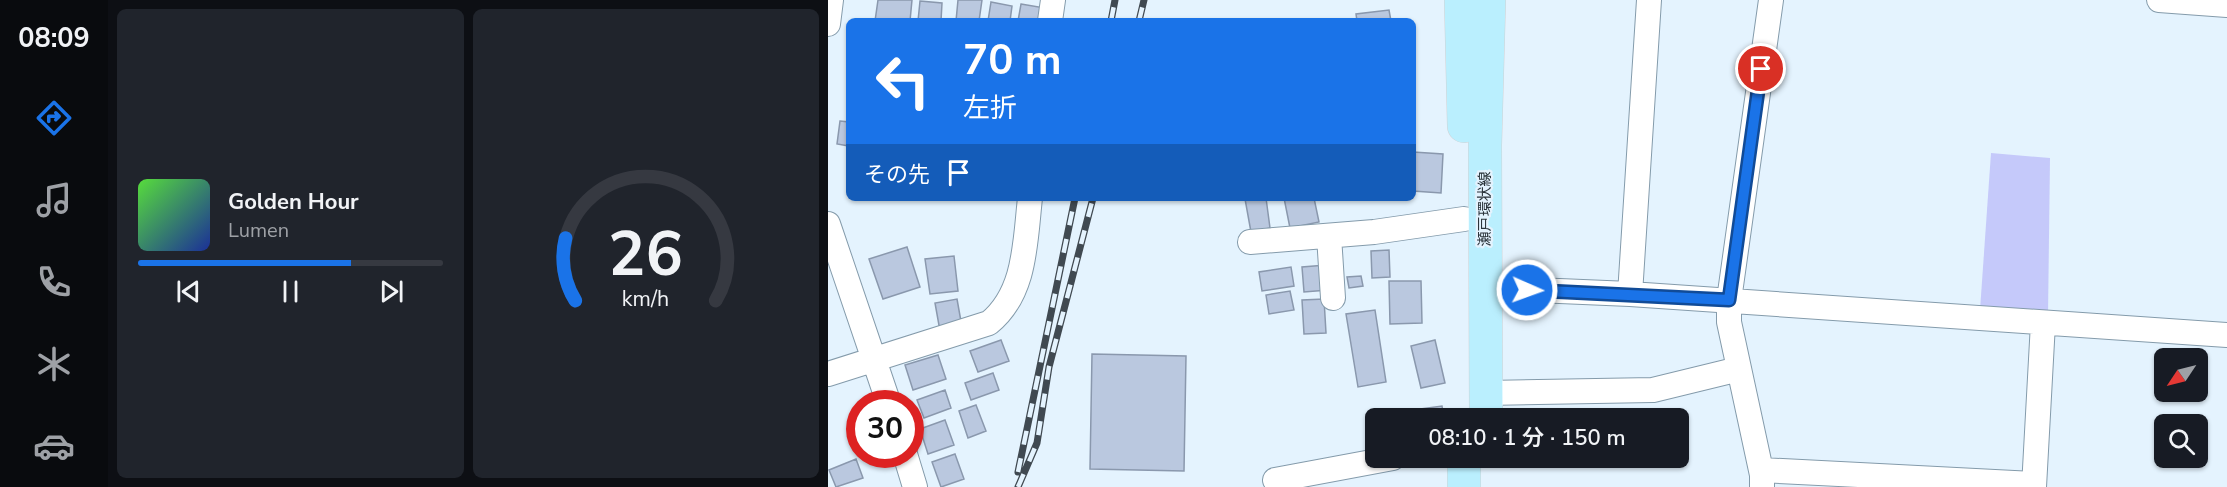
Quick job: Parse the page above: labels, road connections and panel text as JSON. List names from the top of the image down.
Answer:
{
  "streets": {
    "main road": ["瀬戸環状線"]
  },
  "north": "bottom left",
  "page": {
    "tabs": "08:09",
    "turn": ["70 m", "左折"],
    "then": "その先",
    "song": ["Golden Hour", "Lumen"],
    "limit": "30",
    "trip": "08:10 · 1 分 · 150 m",
    "gauge": ["26", "km/h"]
  }
}
